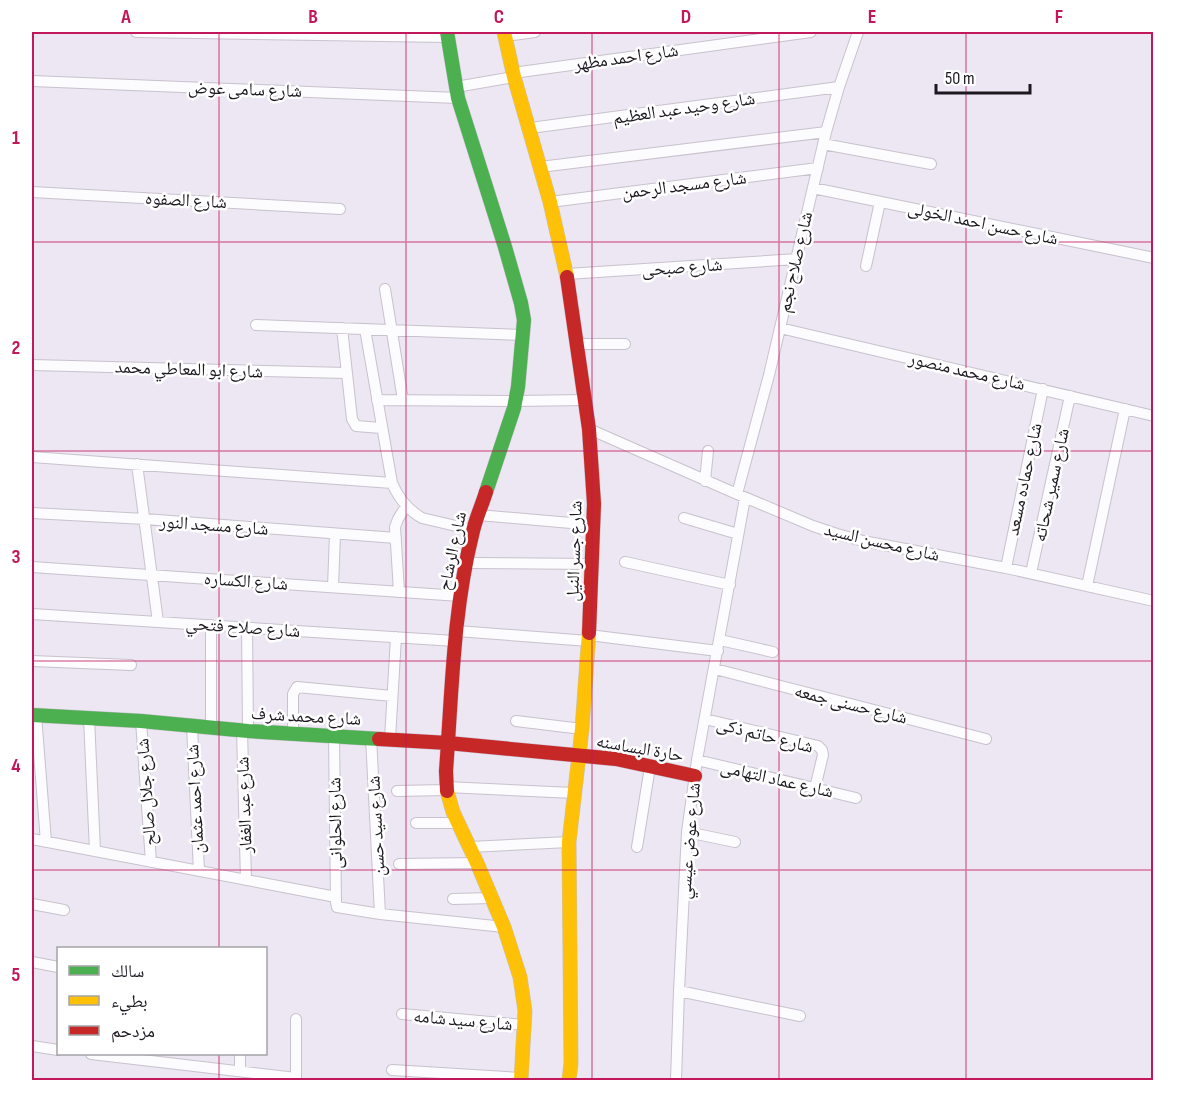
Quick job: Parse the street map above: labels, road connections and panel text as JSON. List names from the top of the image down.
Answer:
{
  "streets": {
    "street": [
      "شارع احمد مظهر",
      "شارع سامى عوض",
      "شارع وحيد عبد العظيم",
      "شارع مسجد الرحمن",
      "شارع الصفوه",
      "شارع حسن احمد الخولى",
      "شارع صلاح نجم",
      "شارع صبحى",
      "شارع ابو المعاطي محمد",
      "شارع محمد منصور",
      "شارع حماده مسعد",
      "شارع سمير شحاته",
      "شارع مسجد النور",
      "شارع محسن السيد",
      "شارع الرشاح",
      "شارع جسر النيل",
      "شارع الكساره",
      "شارع صلاح فتحي",
      "شارع حسنى جمعه",
      "شارع محمد شرف",
      "شارع حاتم ذكى",
      "حارة البساسنه",
      "شارع عماد التهامى",
      "شارع جلال صالح",
      "شارع احمد عثمان",
      "شارع عبد الغفار",
      "شارع الحلوانى",
      "شارع سيد حسن",
      "شارع عوض عيسي",
      "شارع سيد شامه"
    ]
  },
  "crossings": [
    ["شارع احمد مظهر", "شارع سامى عوض"],
    ["شارع احمد مظهر", "شارع الرشاح"],
    ["شارع احمد مظهر", "شارع جسر النيل"],
    ["شارع سامى عوض", "شارع الرشاح"],
    ["شارع وحيد عبد العظيم", "شارع صلاح نجم"],
    ["شارع وحيد عبد العظيم", "شارع جسر النيل"],
    ["شارع مسجد الرحمن", "شارع صلاح نجم"],
    ["شارع مسجد الرحمن", "شارع جسر النيل"],
    ["شارع حسن احمد الخولى", "شارع صلاح نجم"],
    ["شارع صلاح نجم", "شارع صبحى"],
    ["شارع صلاح نجم", "شارع محمد منصور"],
    ["شارع صلاح نجم", "شارع محسن السيد"],
    ["شارع صلاح نجم", "شارع عوض عيسي"],
    ["شارع صبحى", "شارع جسر النيل"],
    ["شارع محمد منصور", "شارع حماده مسعد"],
    ["شارع محمد منصور", "شارع سمير شحاته"],
    ["شارع حماده مسعد", "شارع محسن السيد"],
    ["شارع سمير شحاته", "شارع محسن السيد"],
    ["شارع محسن السيد", "شارع جسر النيل"],
    ["شارع محسن السيد", "شارع عوض عيسي"],
    ["شارع الرشاح", "شارع الكساره"],
    ["شارع الرشاح", "شارع صلاح فتحي"],
    ["شارع الرشاح", "شارع محمد شرف"],
    ["شارع الرشاح", "شارع سيد شامه"],
    ["شارع جسر النيل", "شارع صلاح فتحي"],
    ["شارع جسر النيل", "شارع محمد شرف"],
    ["شارع جسر النيل", "حارة البساسنه"],
    ["شارع صلاح فتحي", "شارع عبد الغفار"],
    ["شارع صلاح فتحي", "شارع عوض عيسي"],
    ["شارع حسنى جمعه", "شارع عوض عيسي"],
    ["شارع محمد شرف", "حارة البساسنه"],
    ["شارع محمد شرف", "شارع جلال صالح"],
    ["شارع محمد شرف", "شارع احمد عثمان"],
    ["شارع محمد شرف", "شارع عبد الغفار"],
    ["شارع محمد شرف", "شارع الحلوانى"],
    ["شارع محمد شرف", "شارع سيد حسن"],
    ["شارع حاتم ذكى", "شارع عماد التهامى"],
    ["شارع حاتم ذكى", "شارع عوض عيسي"],
    ["حارة البساسنه", "شارع عوض عيسي"],
    ["شارع عماد التهامى", "شارع عوض عيسي"],
    ["شارع الحلوانى", "شارع سيد حسن"]
  ],
  "legend": ["سالك", "بطيء", "مزدحم"],
  "scale_bar": "50 m",
  "grid": {
    "columns": [
      "A",
      "B",
      "C",
      "D",
      "E",
      "F"
    ],
    "rows": [
      "1",
      "2",
      "3",
      "4",
      "5"
    ]
  }
}
